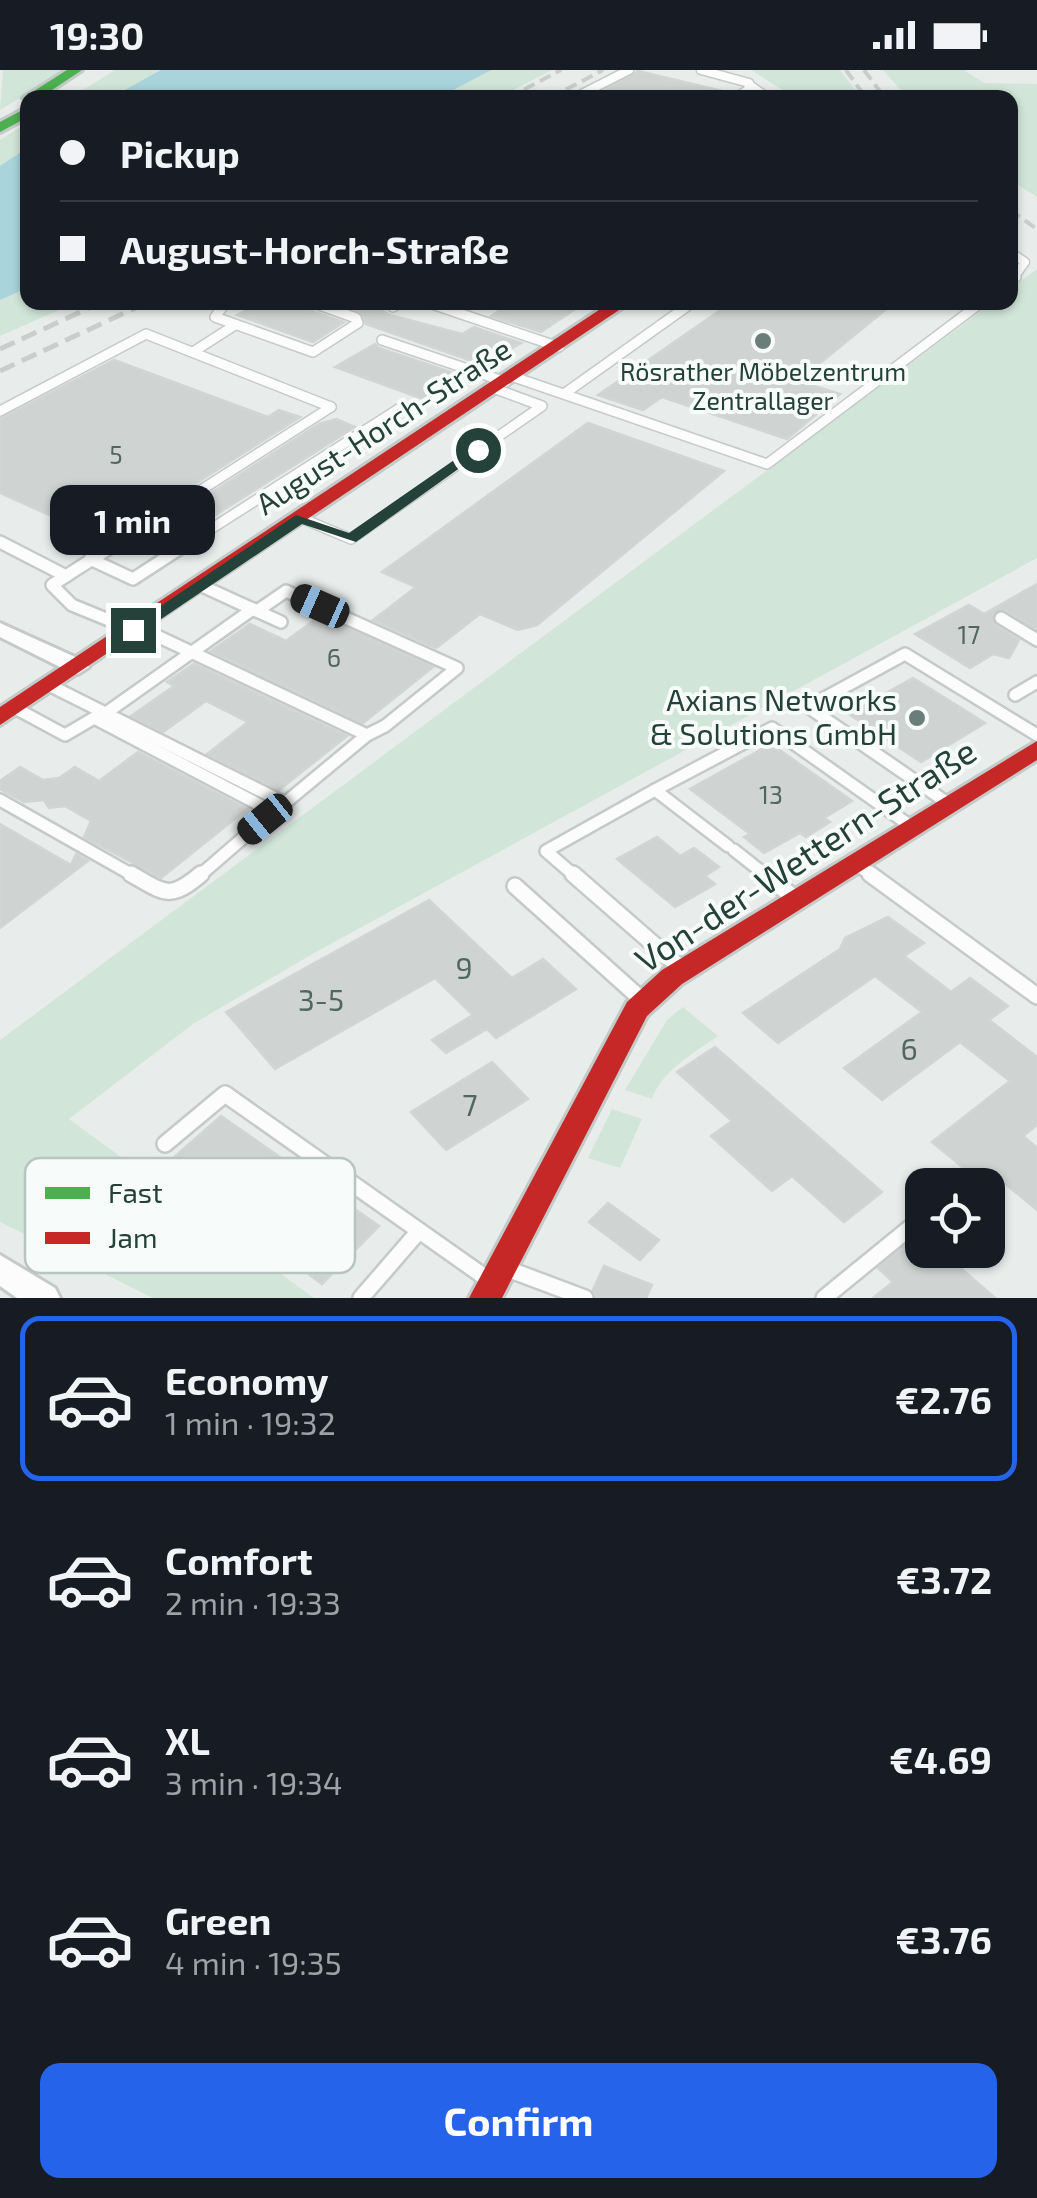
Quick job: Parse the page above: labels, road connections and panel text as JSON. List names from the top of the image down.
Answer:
{
  "streets": {
    "main road": ["August-Horch-Straße", "Von-der-Wettern-Straße"]
  },
  "places": ["Rösrather Möbelzentrum Zentrallager", "Axians Networks & Solutions GmbH"],
  "house_numbers": [
    "5",
    "17",
    "6",
    "13",
    "9",
    "3-5",
    "6",
    "7"
  ],
  "legend": ["Fast", "Jam"],
  "page": {
    "status": "19:30",
    "banner": ["Pickup", "August-Horch-Straße"],
    "bubble": "1 min",
    "list": [
      {
        "name": "Economy",
        "note": "1 min · 19:32",
        "value": "€2.76"
      },
      {
        "name": "Comfort",
        "note": "2 min · 19:33",
        "value": "€3.72"
      },
      {
        "name": "XL",
        "note": "3 min · 19:34",
        "value": "€4.69"
      },
      {
        "name": "Green",
        "note": "4 min · 19:35",
        "value": "€3.76"
      }
    ],
    "buttons": "Confirm"
  }
}
